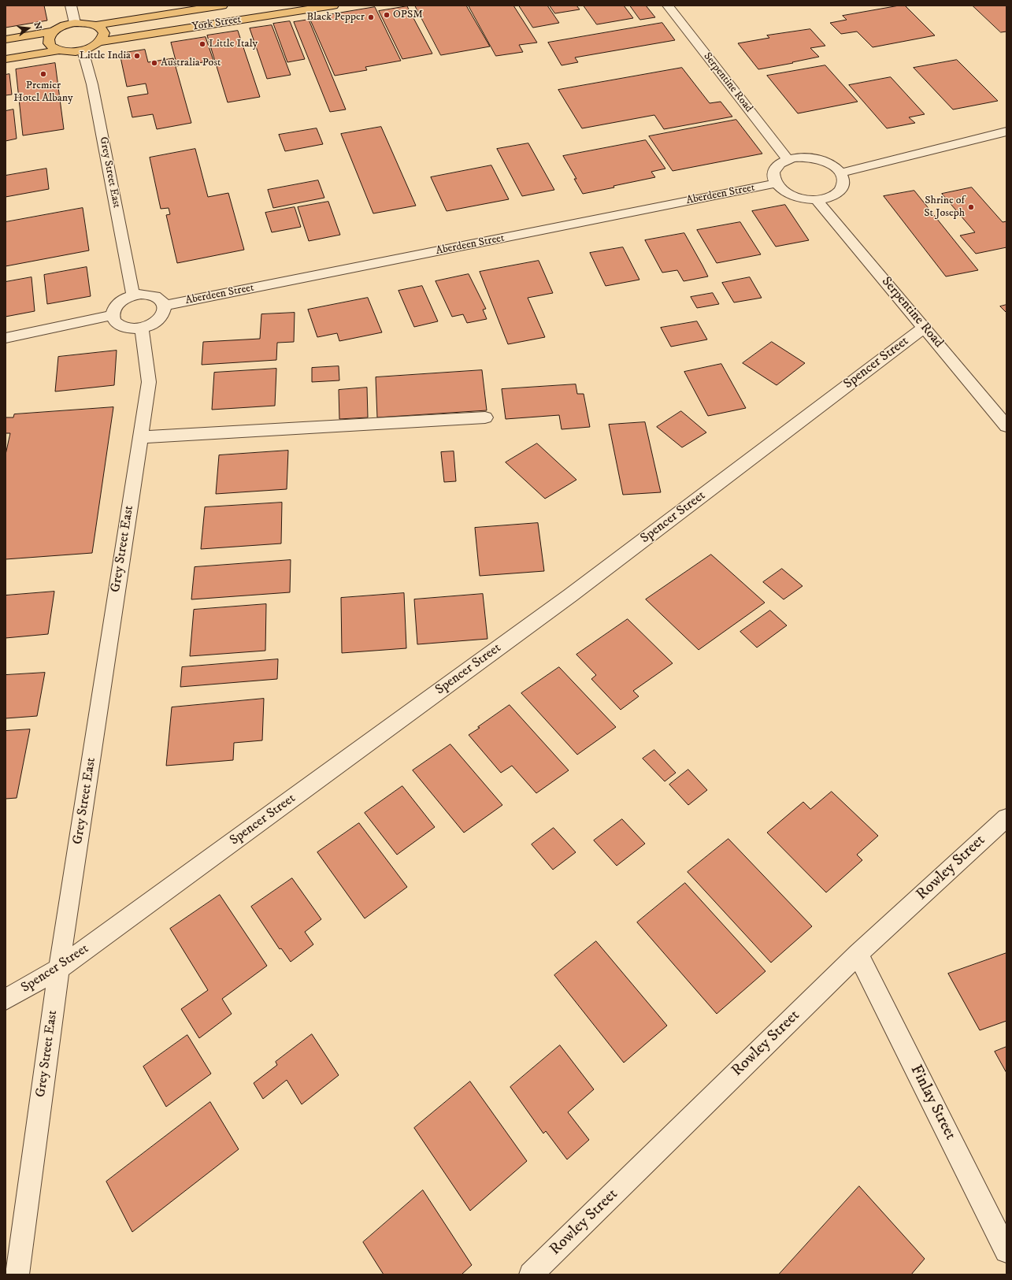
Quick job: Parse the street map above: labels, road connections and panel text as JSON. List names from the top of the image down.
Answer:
{
  "streets": {
    "main road": ["York Street"],
    "street": [
      "Serpentine Road",
      "Grey Street East",
      "Aberdeen Street",
      "Spencer Street",
      "Rowley Street",
      "Finlay Street"
    ]
  },
  "crossings": [
    ["York Street", "Grey Street East"],
    ["Serpentine Road", "Aberdeen Street"],
    ["Serpentine Road", "Spencer Street"],
    ["Grey Street East", "Aberdeen Street"],
    ["Grey Street East", "Spencer Street"],
    ["Rowley Street", "Finlay Street"]
  ],
  "places": [
    "OPSM",
    "Black Pepper",
    "Little Italy",
    "Little India",
    "Australia Post",
    "Premier Hotel Albany",
    "Shrine of St Joseph"
  ],
  "north": "right"
}
